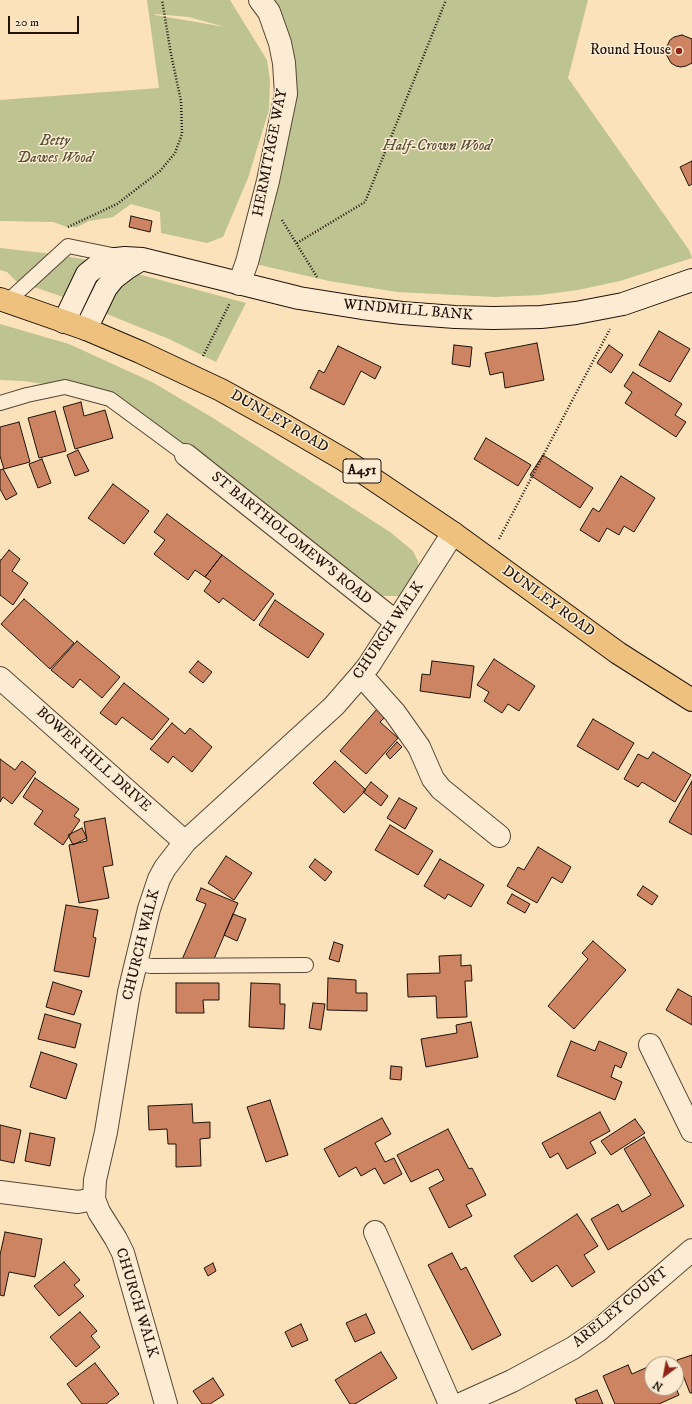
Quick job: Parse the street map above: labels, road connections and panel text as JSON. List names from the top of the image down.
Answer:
{
  "streets": {
    "main road": ["DUNLEY ROAD", "A451"],
    "street": [
      "HERMITAGE WAY",
      "WINDMILL BANK",
      "ST BARTHOLOMEW'S ROAD",
      "CHURCH WALK",
      "BOWER HILL DRIVE",
      "ARELEY COURT"
    ]
  },
  "crossings": [
    ["HERMITAGE WAY", "WINDMILL BANK"],
    ["DUNLEY ROAD", "CHURCH WALK"],
    ["ST BARTHOLOMEW'S ROAD", "CHURCH WALK"],
    ["CHURCH WALK", "BOWER HILL DRIVE"]
  ],
  "parks": ["Betty Dawes Wood", "Half-Crown Wood"],
  "places": ["Round House"],
  "scale_bar": "20 m",
  "north": "bottom left"
}
